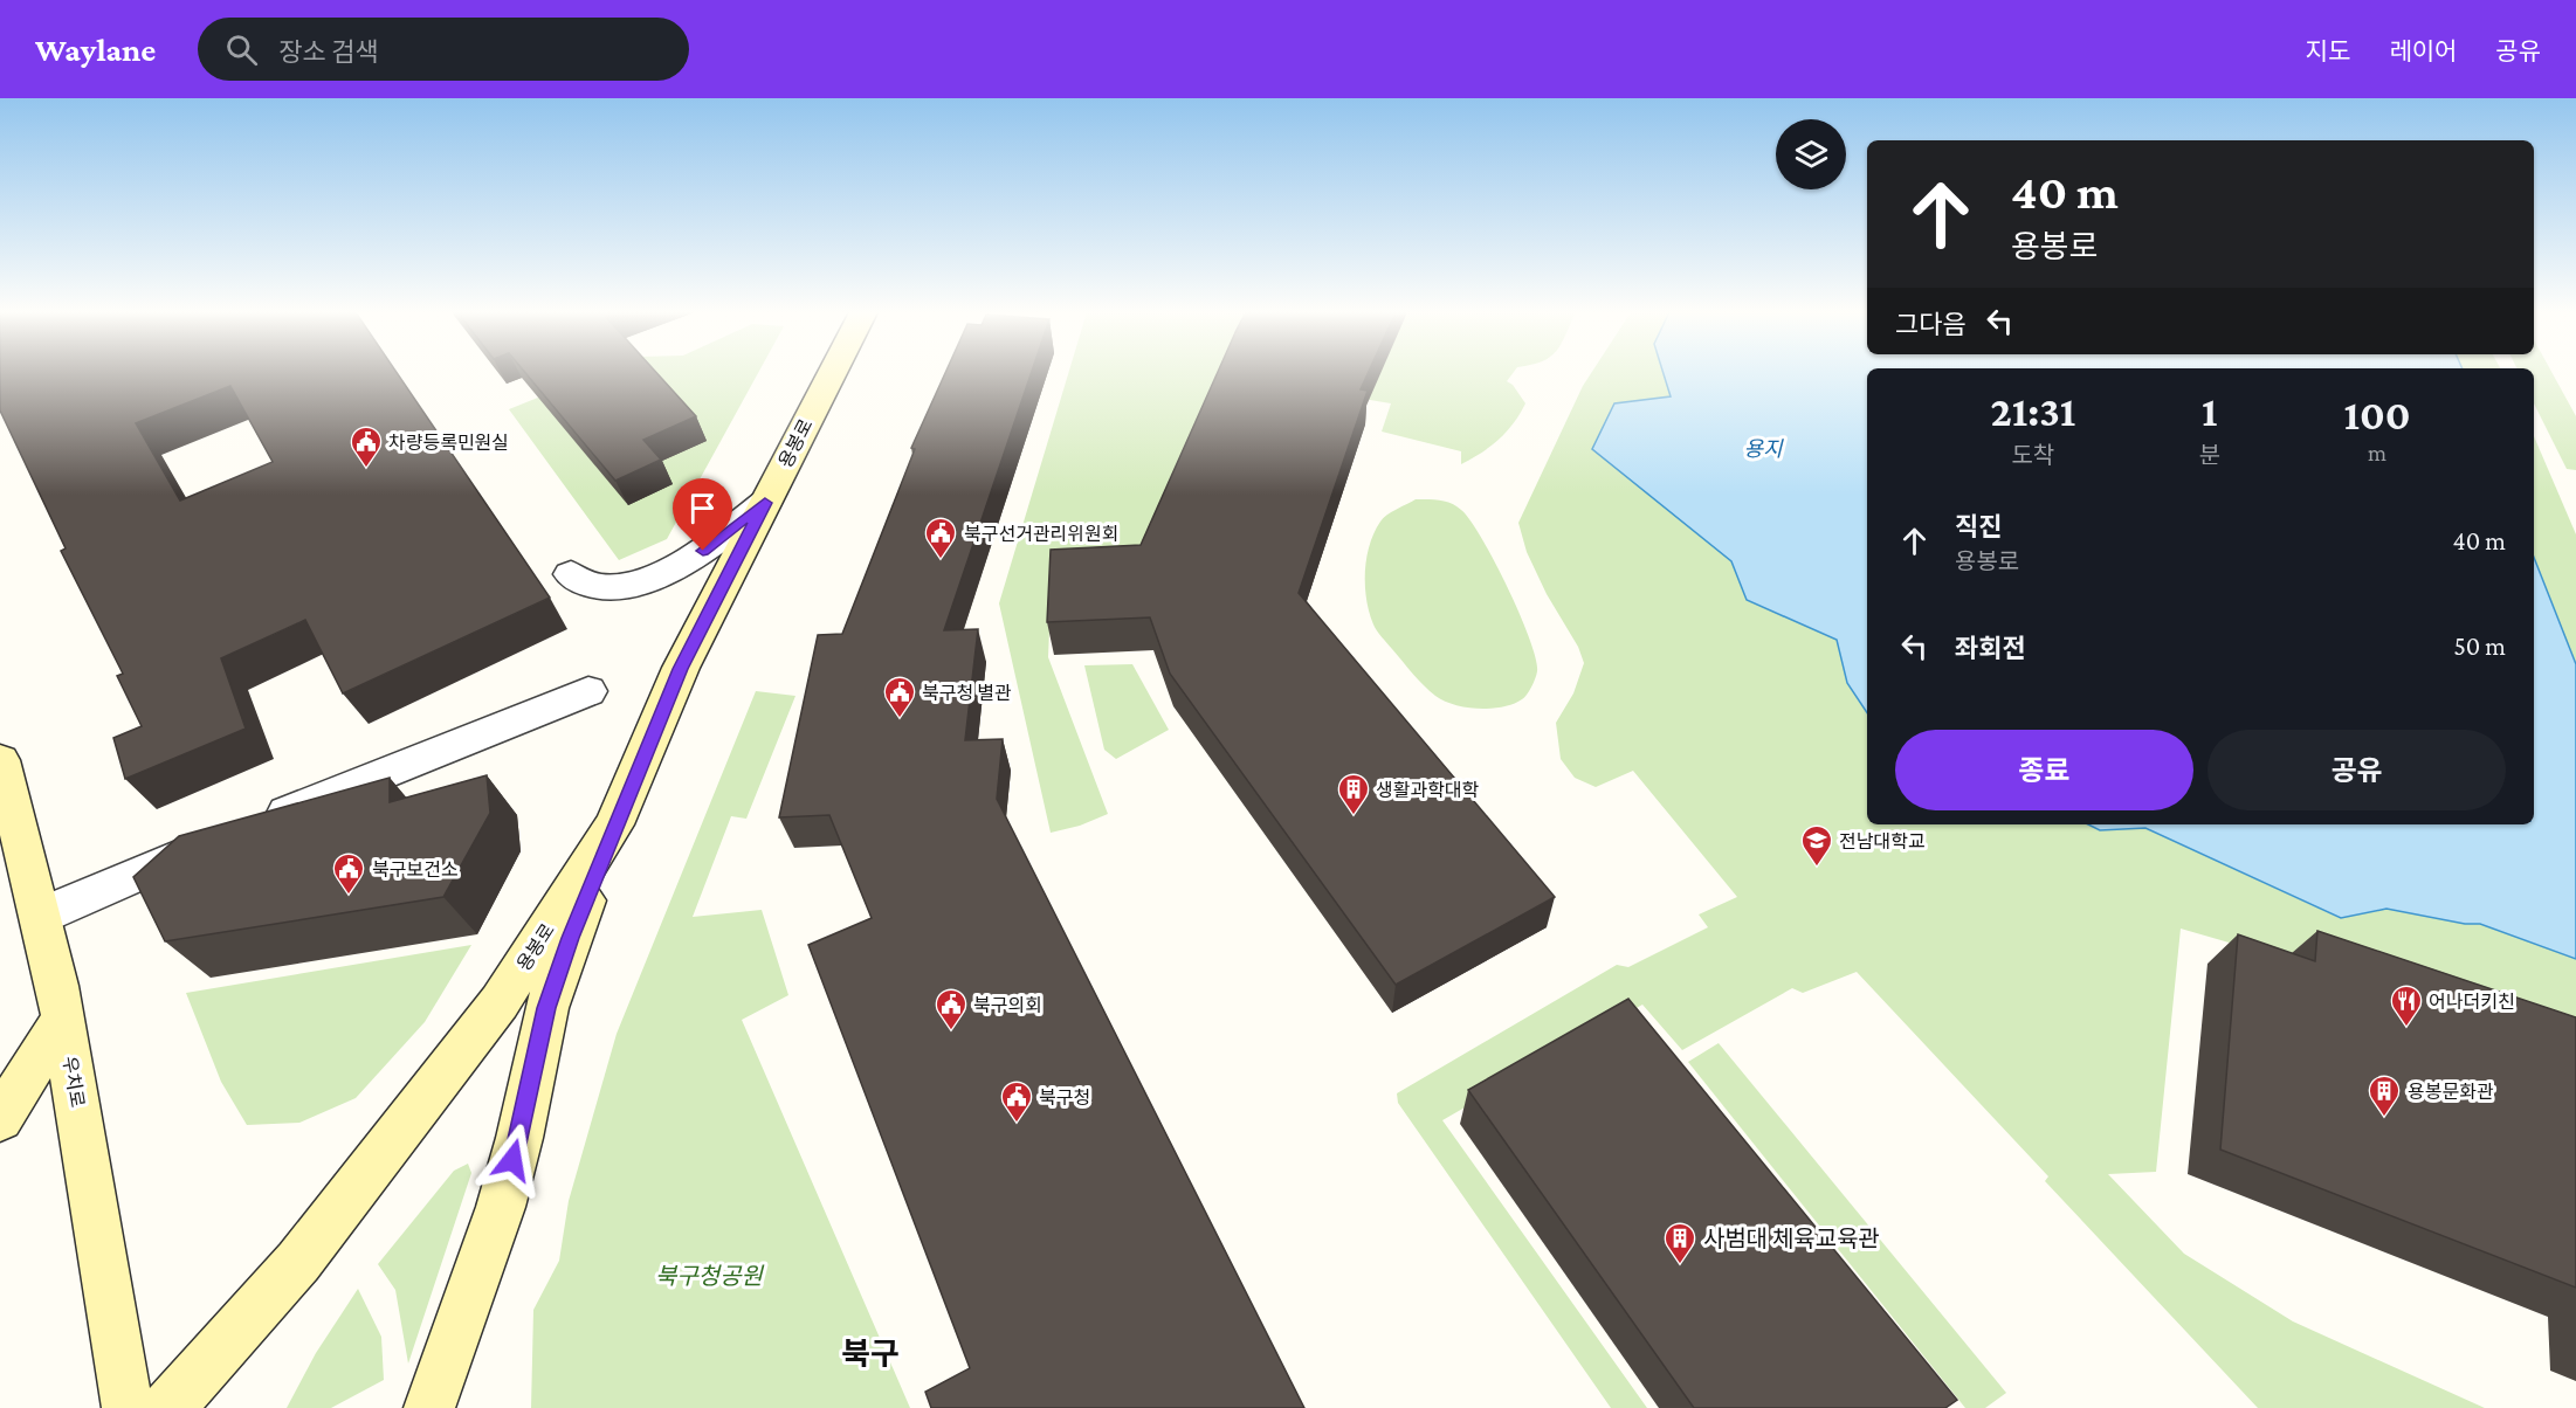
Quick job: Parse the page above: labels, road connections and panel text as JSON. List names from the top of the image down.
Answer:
{
  "streets": {
    "main road": ["용봉로", "우치로"]
  },
  "districts": ["북구"],
  "water": ["용지"],
  "parks": ["북구청공원"],
  "places": {
    "public building": [
      "차량등록민원실",
      "북구선거관리위원회",
      "북구청 별관",
      "북구보건소",
      "북구의회",
      "북구청"
    ],
    "building": ["생활과학대학", "용봉문화관", "사범대 체육교육관"],
    "school or university": ["전남대학교"],
    "restaurant": ["어나더키친"]
  },
  "page": {
    "header": "Waylane",
    "search": "장소 검색",
    "nav": ["지도", "레이어", "공유"],
    "turn": ["40 m", "용봉로"],
    "then": "그다음",
    "eta": [
      "21:31",
      "도착",
      "1",
      "분",
      "100",
      "m"
    ],
    "list": [
      {
        "name": "직진",
        "note": "용봉로",
        "value": "40 m"
      },
      {
        "name": "좌회전",
        "value": "50 m"
      }
    ],
    "buttons": ["종료", "공유"]
  }
}
